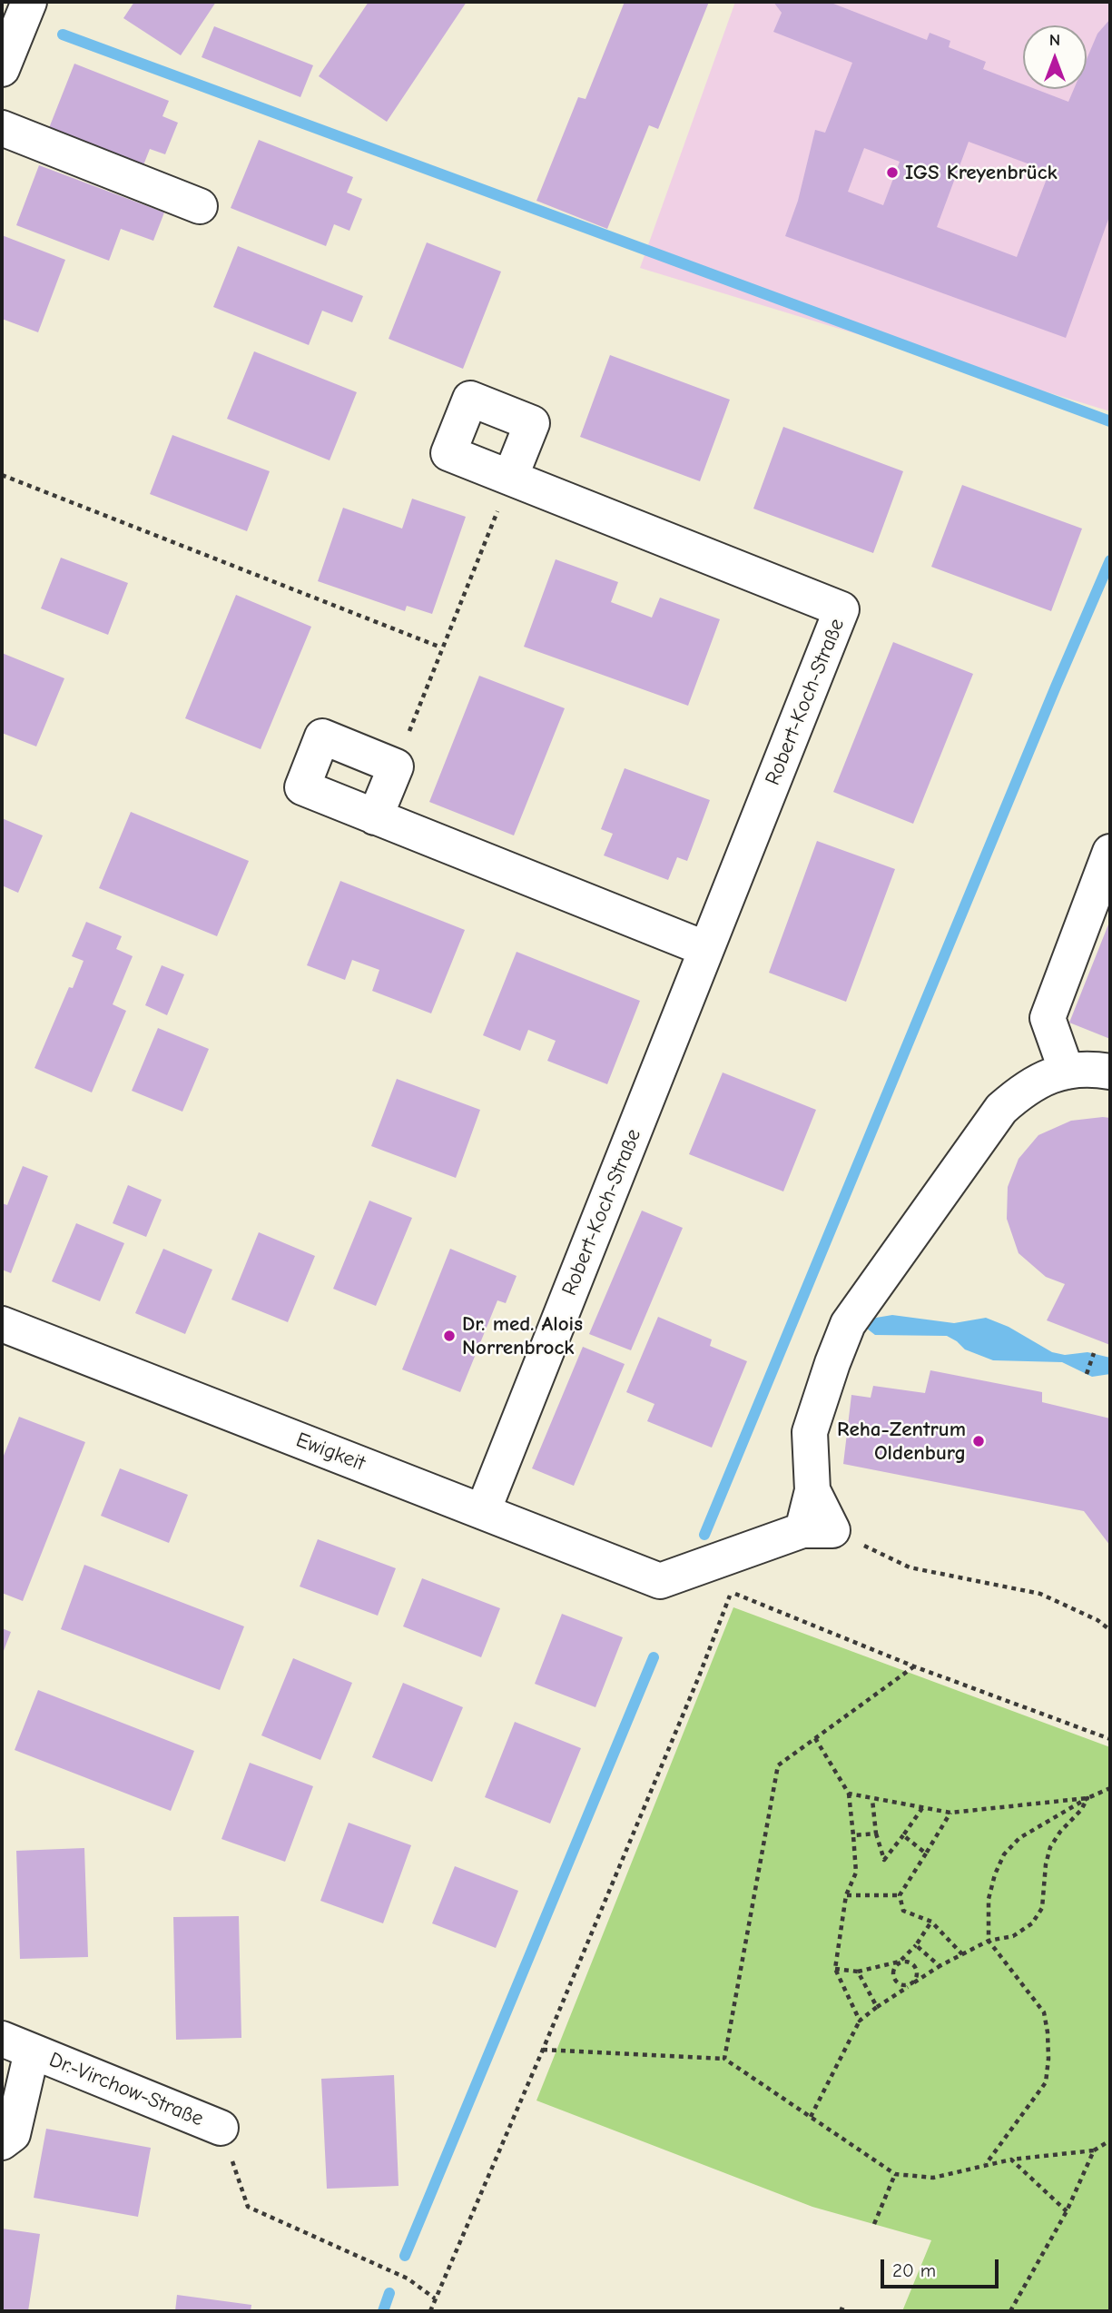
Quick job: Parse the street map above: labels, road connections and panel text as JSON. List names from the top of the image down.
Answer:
{
  "streets": {
    "street": ["Robert-Koch-Straße", "Ewigkeit", "Dr.-Virchow-Straße"]
  },
  "crossings": [
    ["Robert-Koch-Straße", "Ewigkeit"]
  ],
  "places": ["IGS Kreyenbrück", "Dr. med. Alois Norrenbrock", "Reha-Zentrum Oldenburg"],
  "scale_bar": "20 m",
  "north": "top"
}
